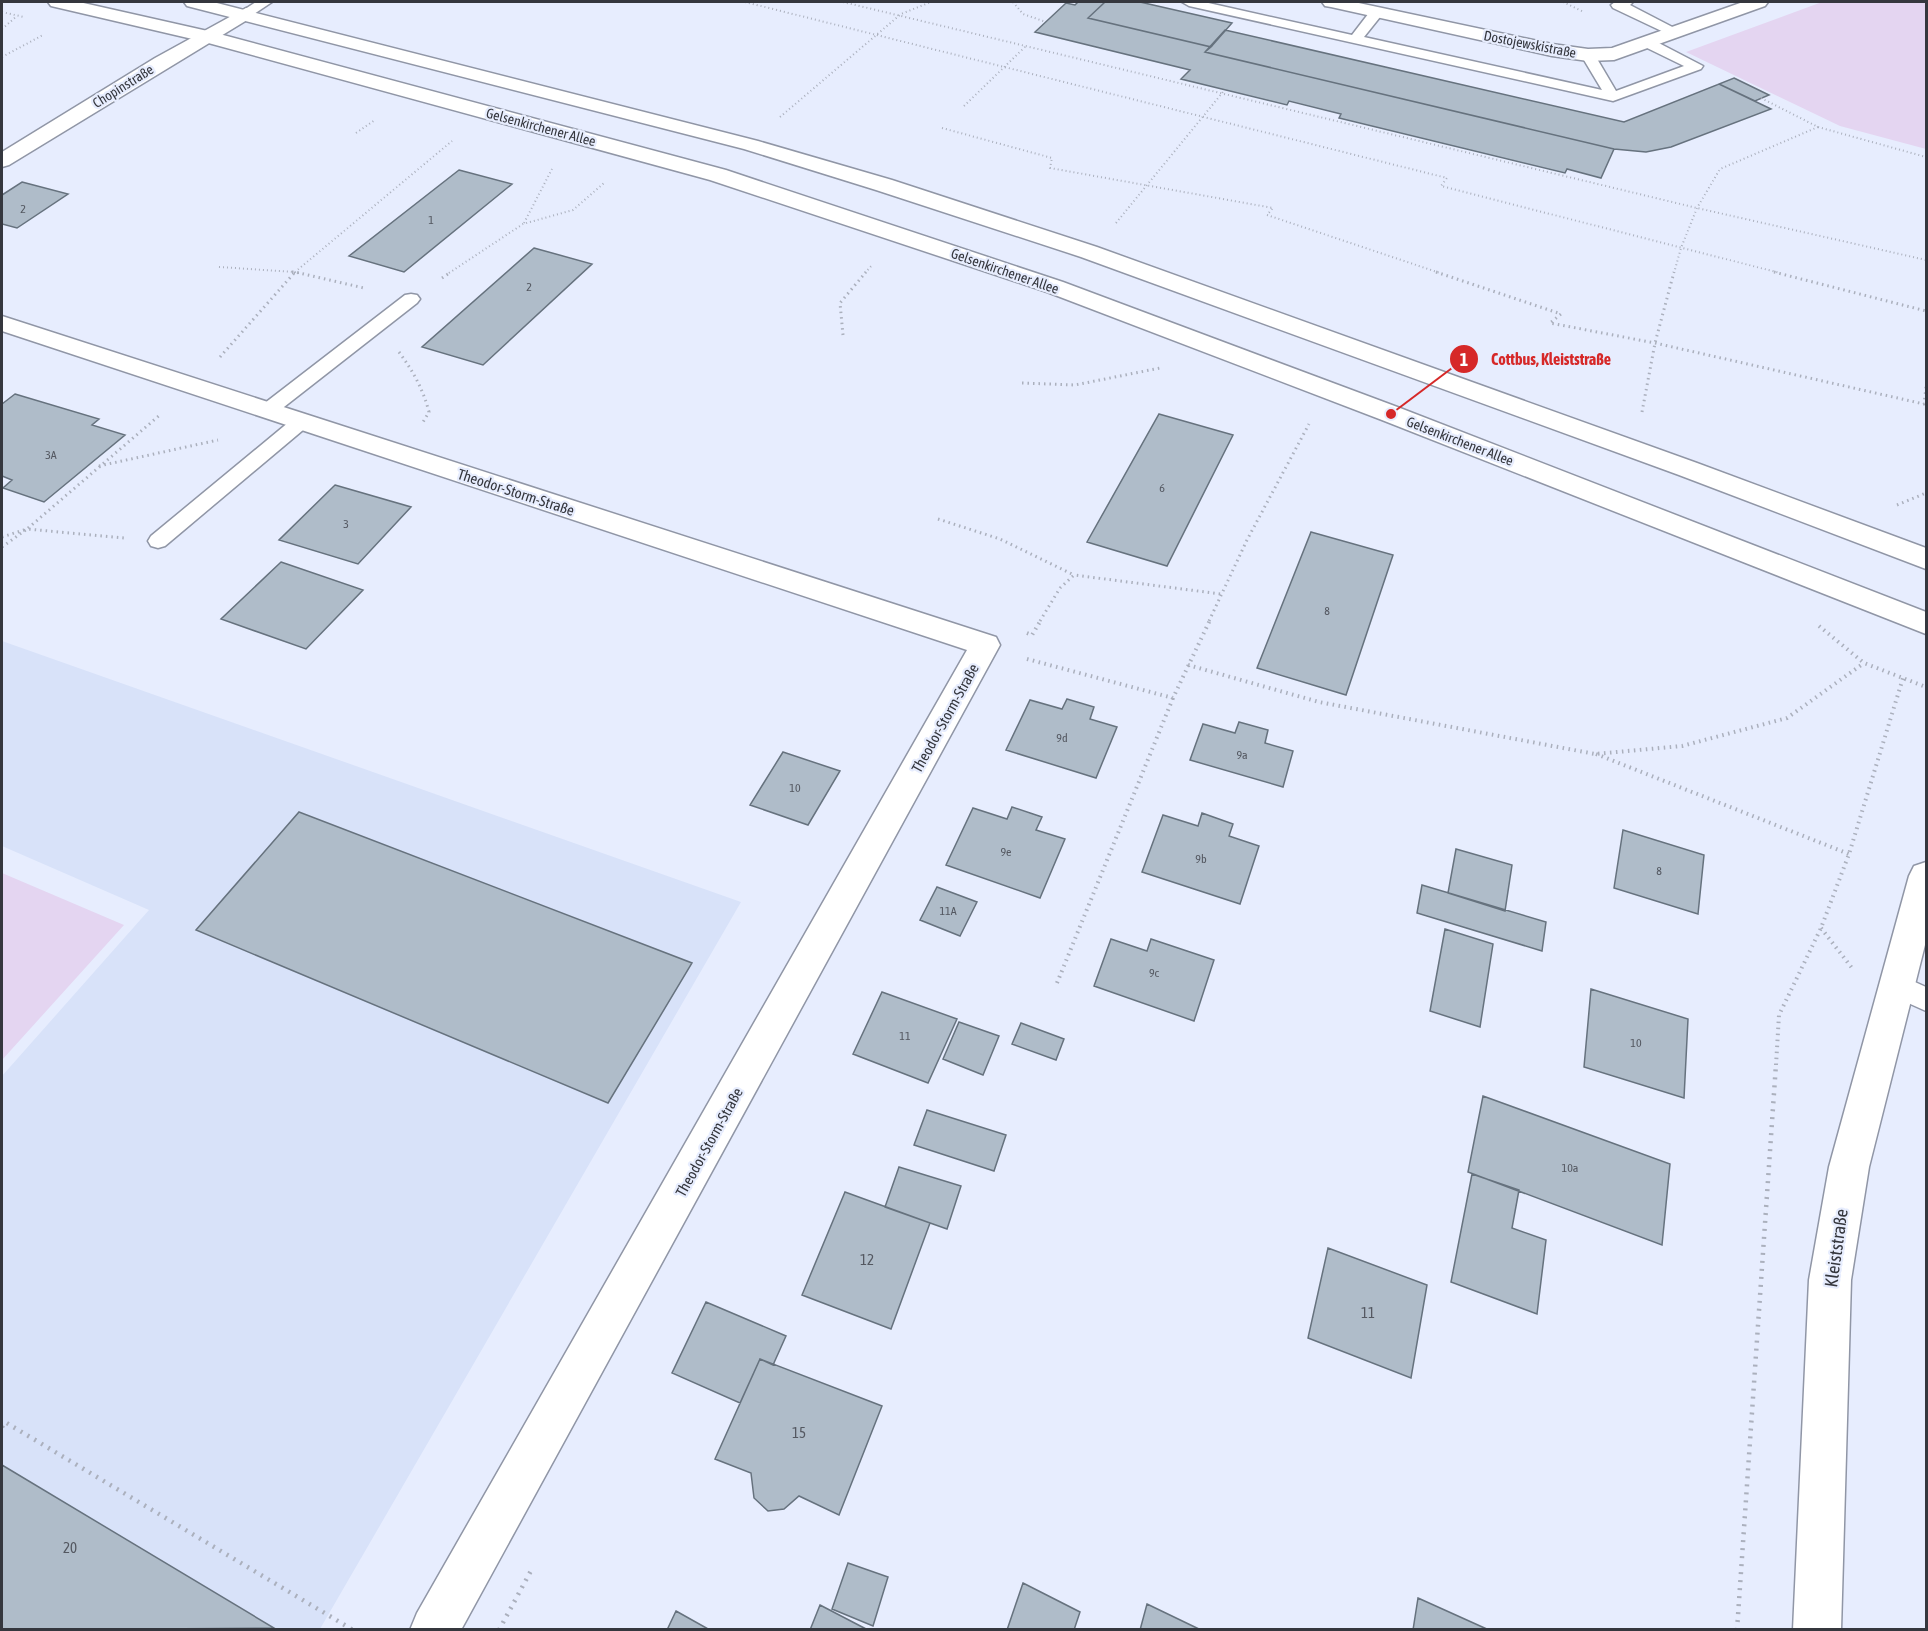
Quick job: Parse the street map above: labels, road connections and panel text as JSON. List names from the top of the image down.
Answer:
{
  "streets": {
    "main road": [
      "Dostojewskistraße",
      "Chopinstraße",
      "Gelsenkirchener Allee",
      "Theodor-Storm-Straße",
      "Kleiststraße"
    ]
  },
  "crossings": [
    ["Chopinstraße", "Gelsenkirchener Allee"]
  ],
  "places": ["Cottbus, Kleiststraße"],
  "house_numbers": [
    "2",
    "1",
    "2",
    "3A",
    "6",
    "3",
    "8",
    "9d",
    "9a",
    "10",
    "9e",
    "9b",
    "8",
    "11A",
    "9c",
    "11",
    "10",
    "10a",
    "12",
    "11",
    "15",
    "20"
  ]
}
